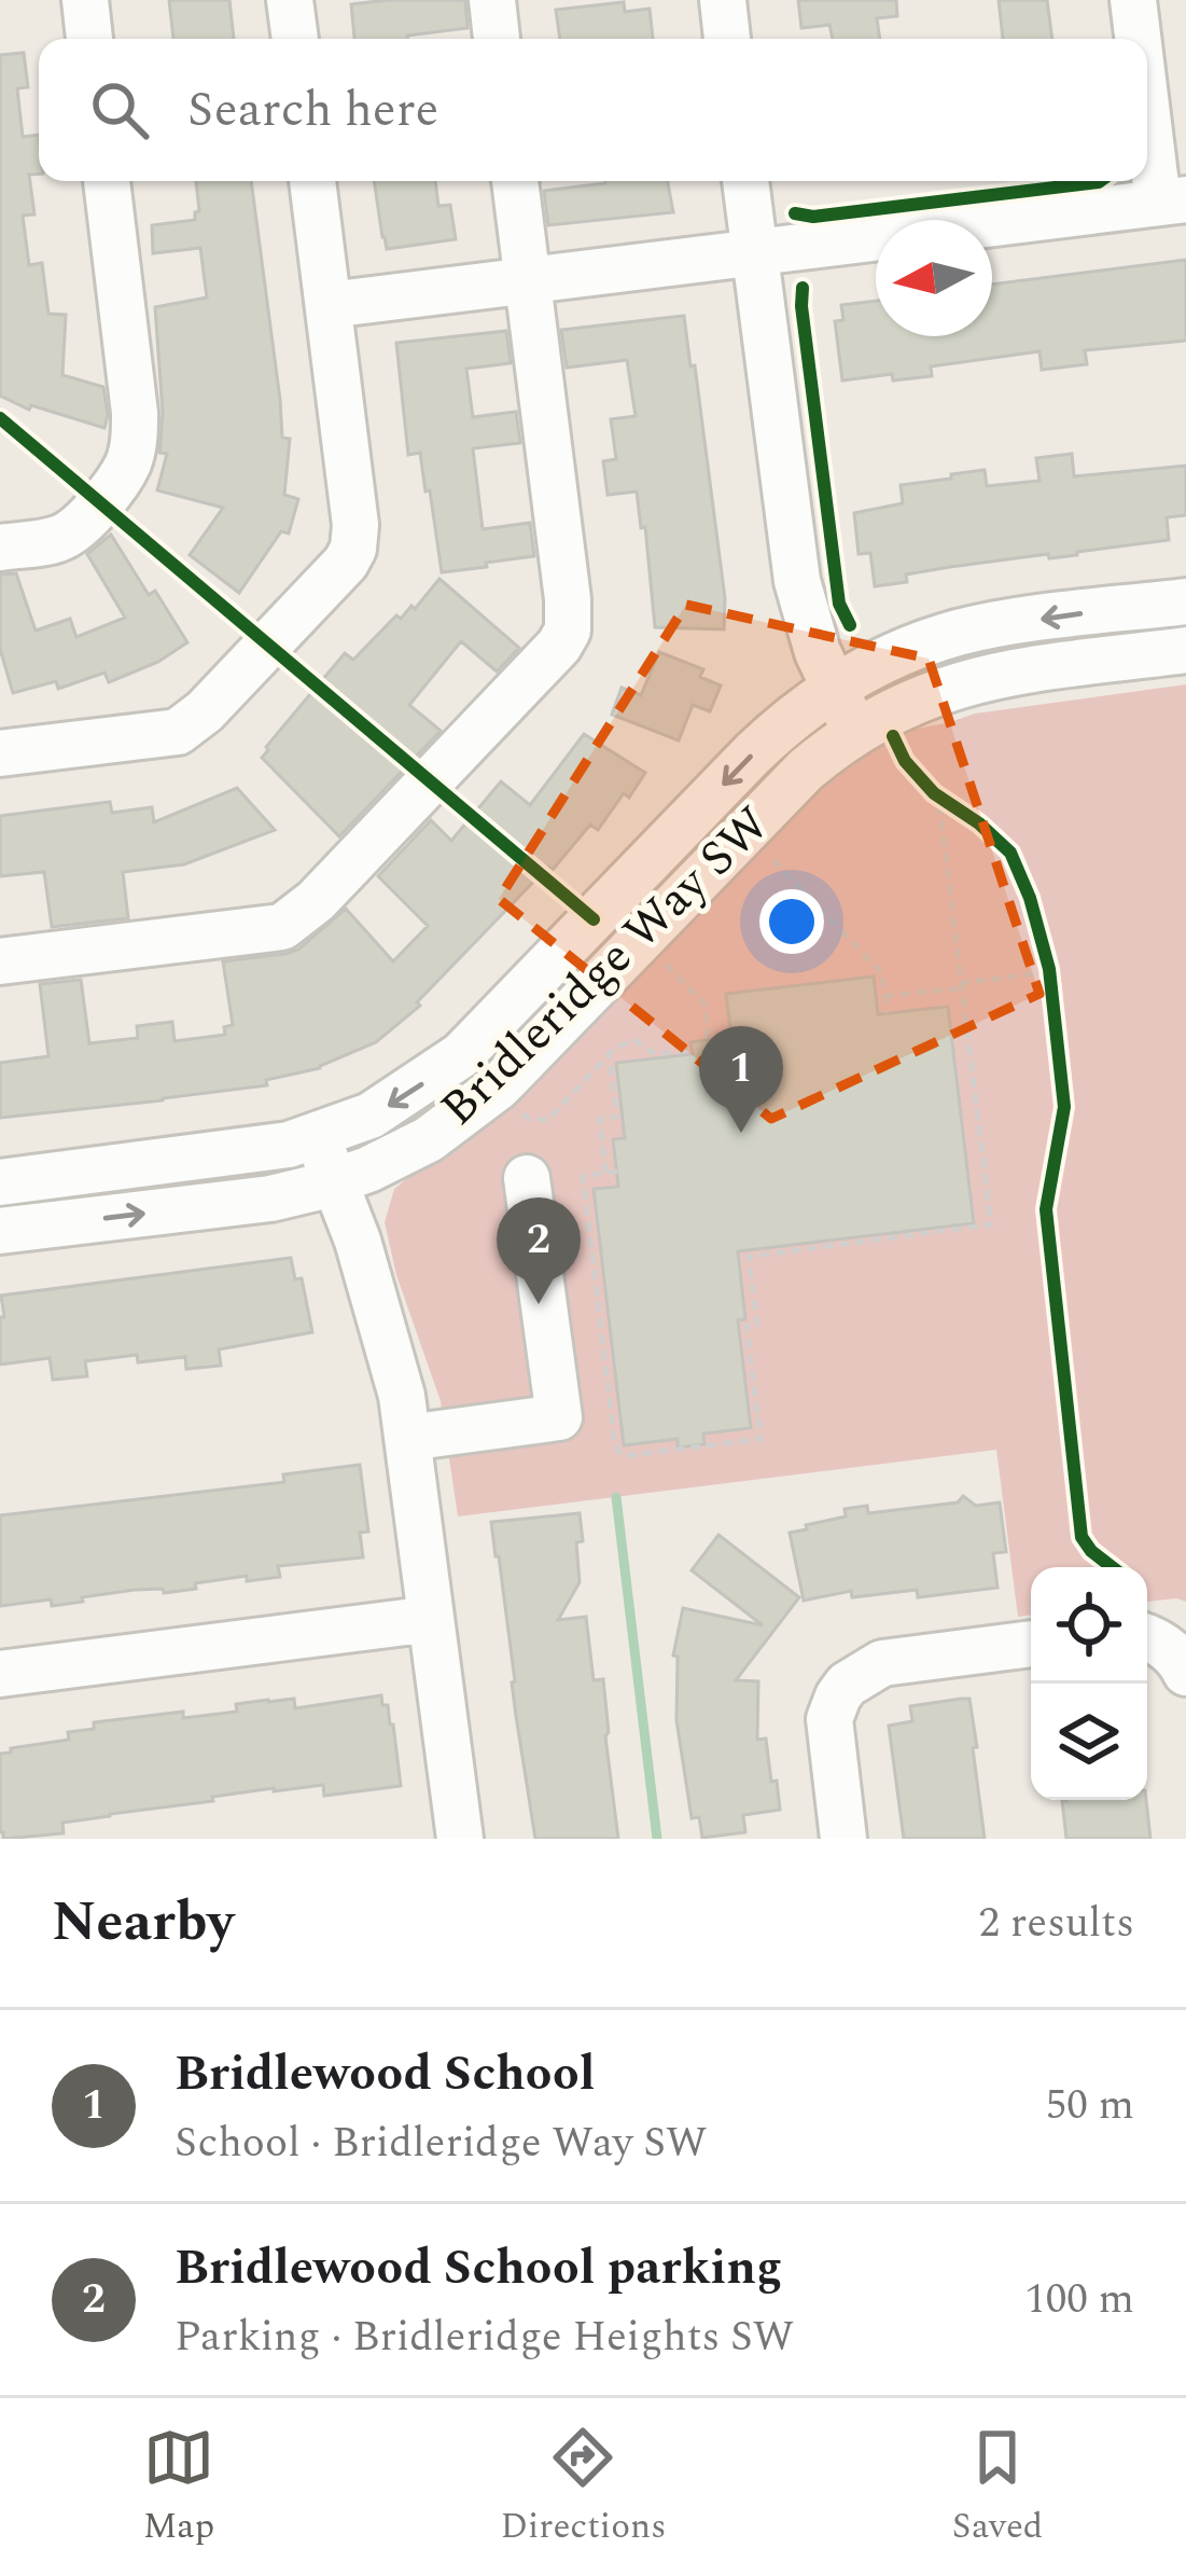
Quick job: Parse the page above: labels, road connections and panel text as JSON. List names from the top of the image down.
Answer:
{
  "streets": {
    "street": ["Bridleridge Way SW"]
  },
  "north": "left",
  "page": {
    "search": "Search here",
    "pins": ["1", "2"],
    "heading": ["Nearby", "2 results"],
    "list": [
      {
        "mark": "1",
        "name": "Bridlewood School",
        "note": "School · Bridleridge Way SW",
        "value": "50 m"
      },
      {
        "mark": "2",
        "name": "Bridlewood School parking",
        "note": "Parking · Bridleridge Heights SW",
        "value": "100 m"
      }
    ],
    "nav": ["Map", "Directions", "Saved"]
  }
}
